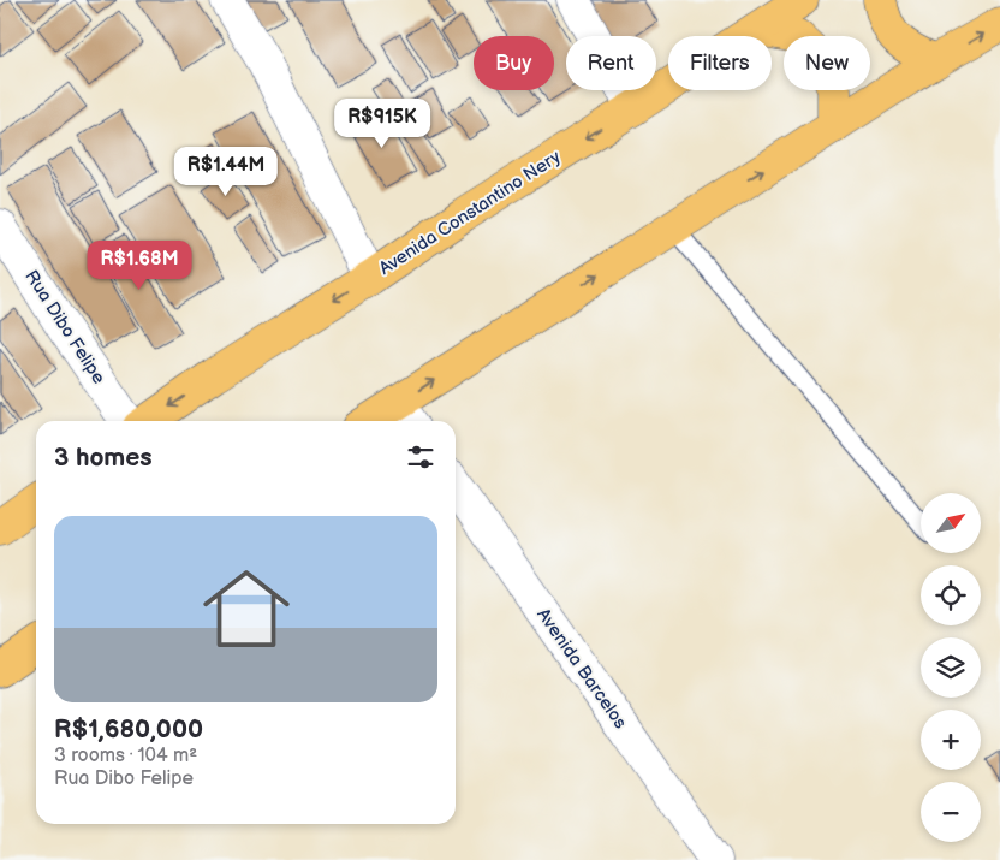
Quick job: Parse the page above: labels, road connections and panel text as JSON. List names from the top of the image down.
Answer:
{
  "streets": {
    "highway": ["Avenida Constantino Nery"],
    "street": ["Rua Dibo Felipe", "Avenida Barcelos"]
  },
  "north": "top right",
  "page": {
    "chip": [
      "Buy",
      "Rent",
      "Filters",
      "New"
    ],
    "price": ["R$915K", "R$1.44M", "R$1.68M"],
    "heading": "3 homes",
    "map_buttons": ["+", "−"],
    "list": [
      {
        "name": "R$1,680,000",
        "note": "3 rooms · 104 m² · Rua Dibo Felipe"
      }
    ]
  }
}
